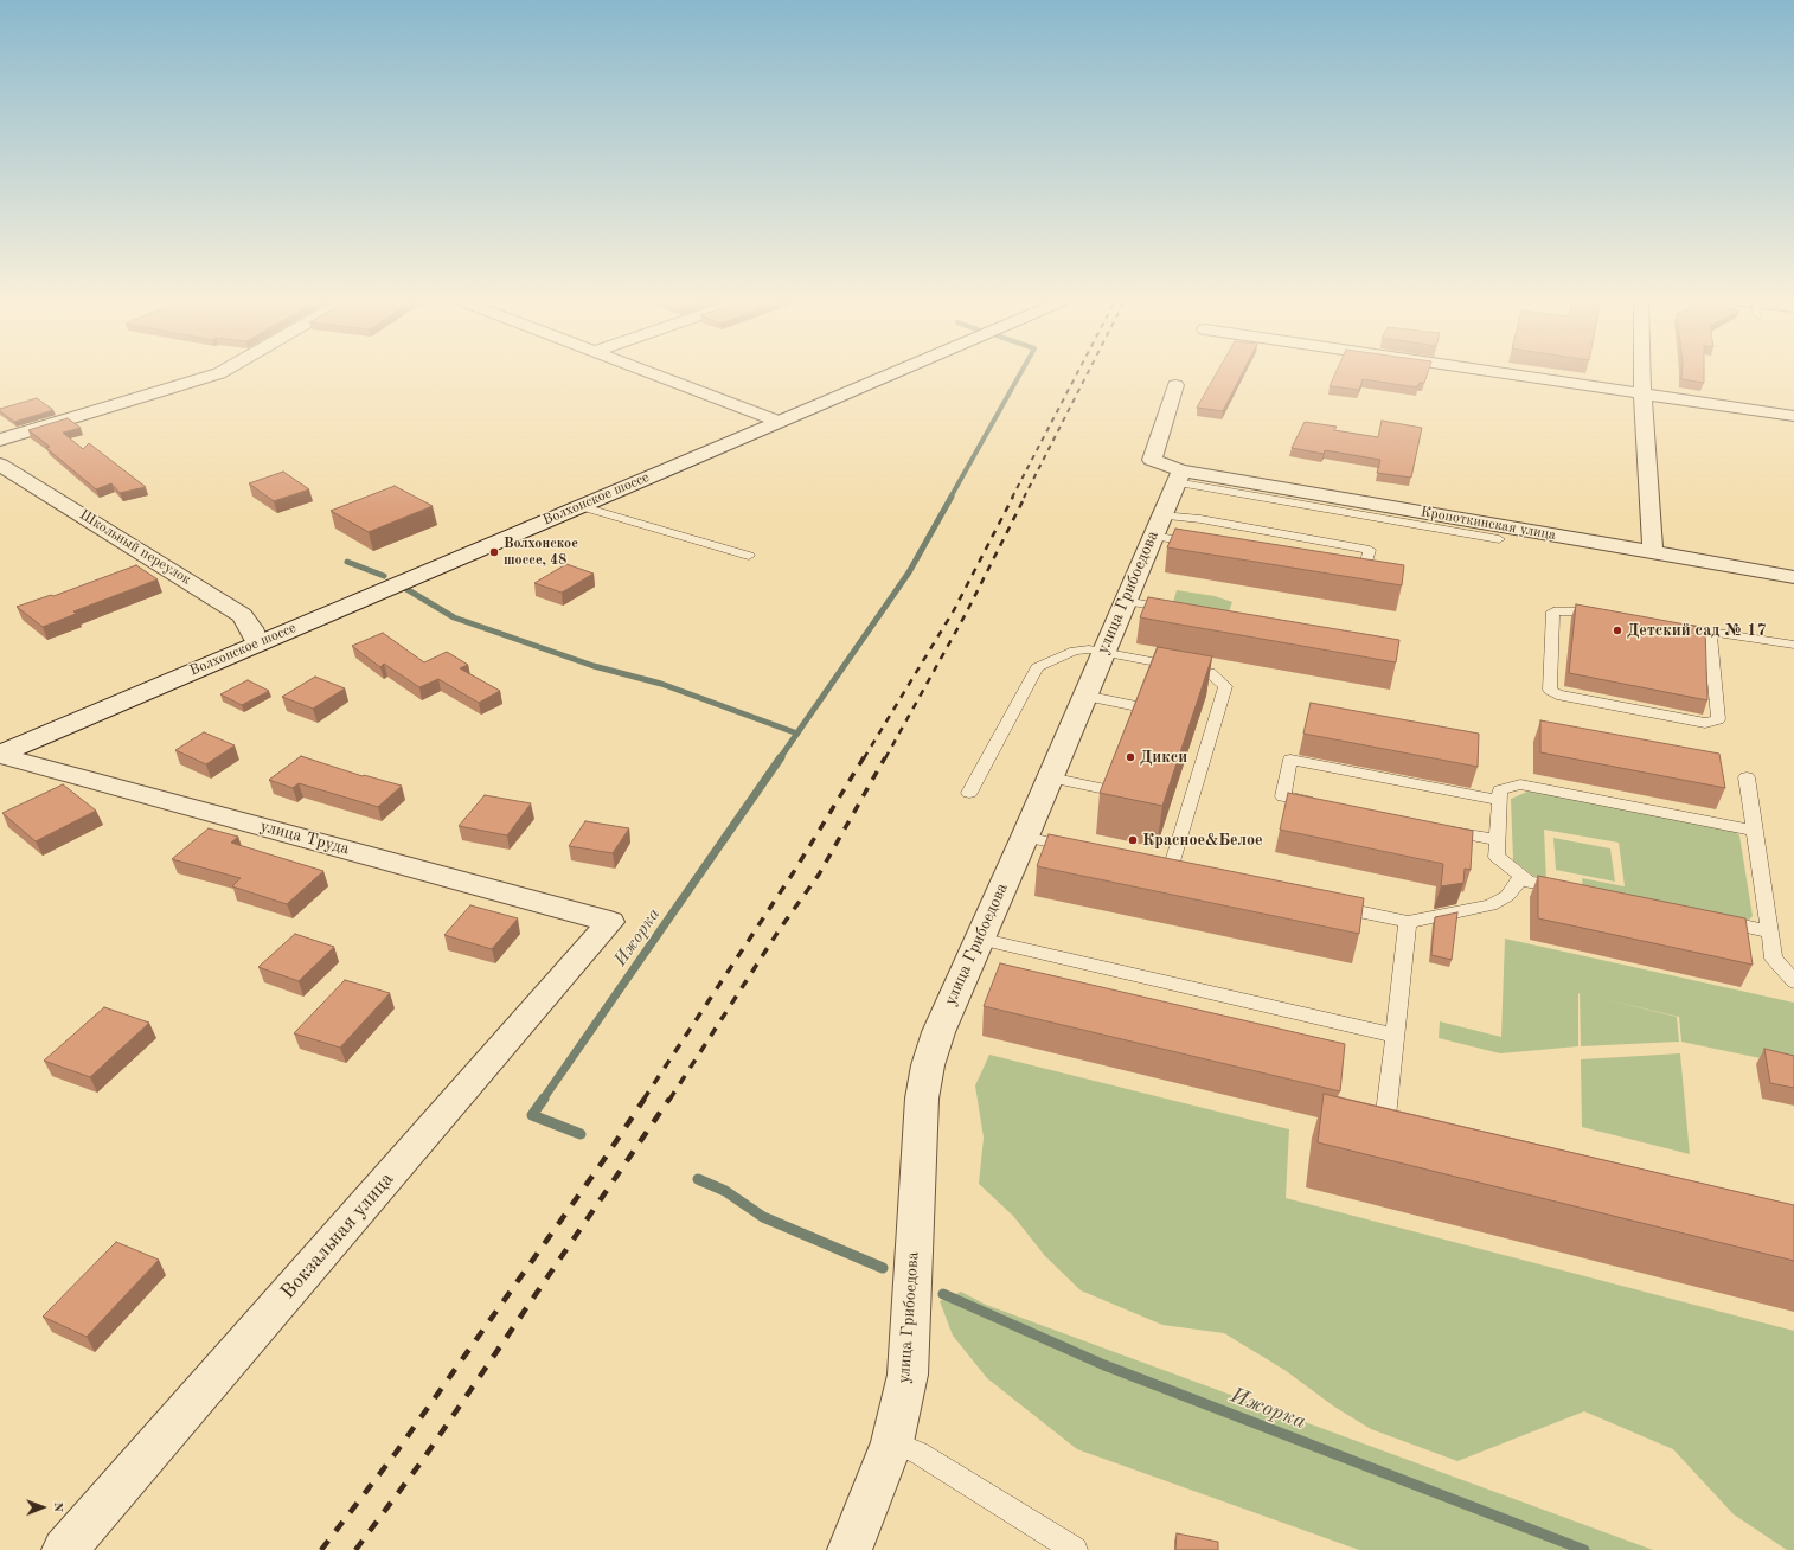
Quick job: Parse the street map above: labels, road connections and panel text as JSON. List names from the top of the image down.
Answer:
{
  "streets": {
    "street": [
      "Волхонское шоссе",
      "Кропоткинская улица",
      "Школьный переулок",
      "улица Грибоедова",
      "улица Труда",
      "Вокзальная улица"
    ]
  },
  "crossings": [
    ["Волхонское шоссе", "Школьный переулок"],
    ["Волхонское шоссе", "улица Труда"],
    ["Кропоткинская улица", "улица Грибоедова"],
    ["улица Труда", "Вокзальная улица"]
  ],
  "water": ["Ижорка"],
  "places": [
    "Волхонское шоссе, 48",
    "Детский сад № 17",
    "Дикси",
    "Красное&Белое"
  ],
  "north": "right"
}
